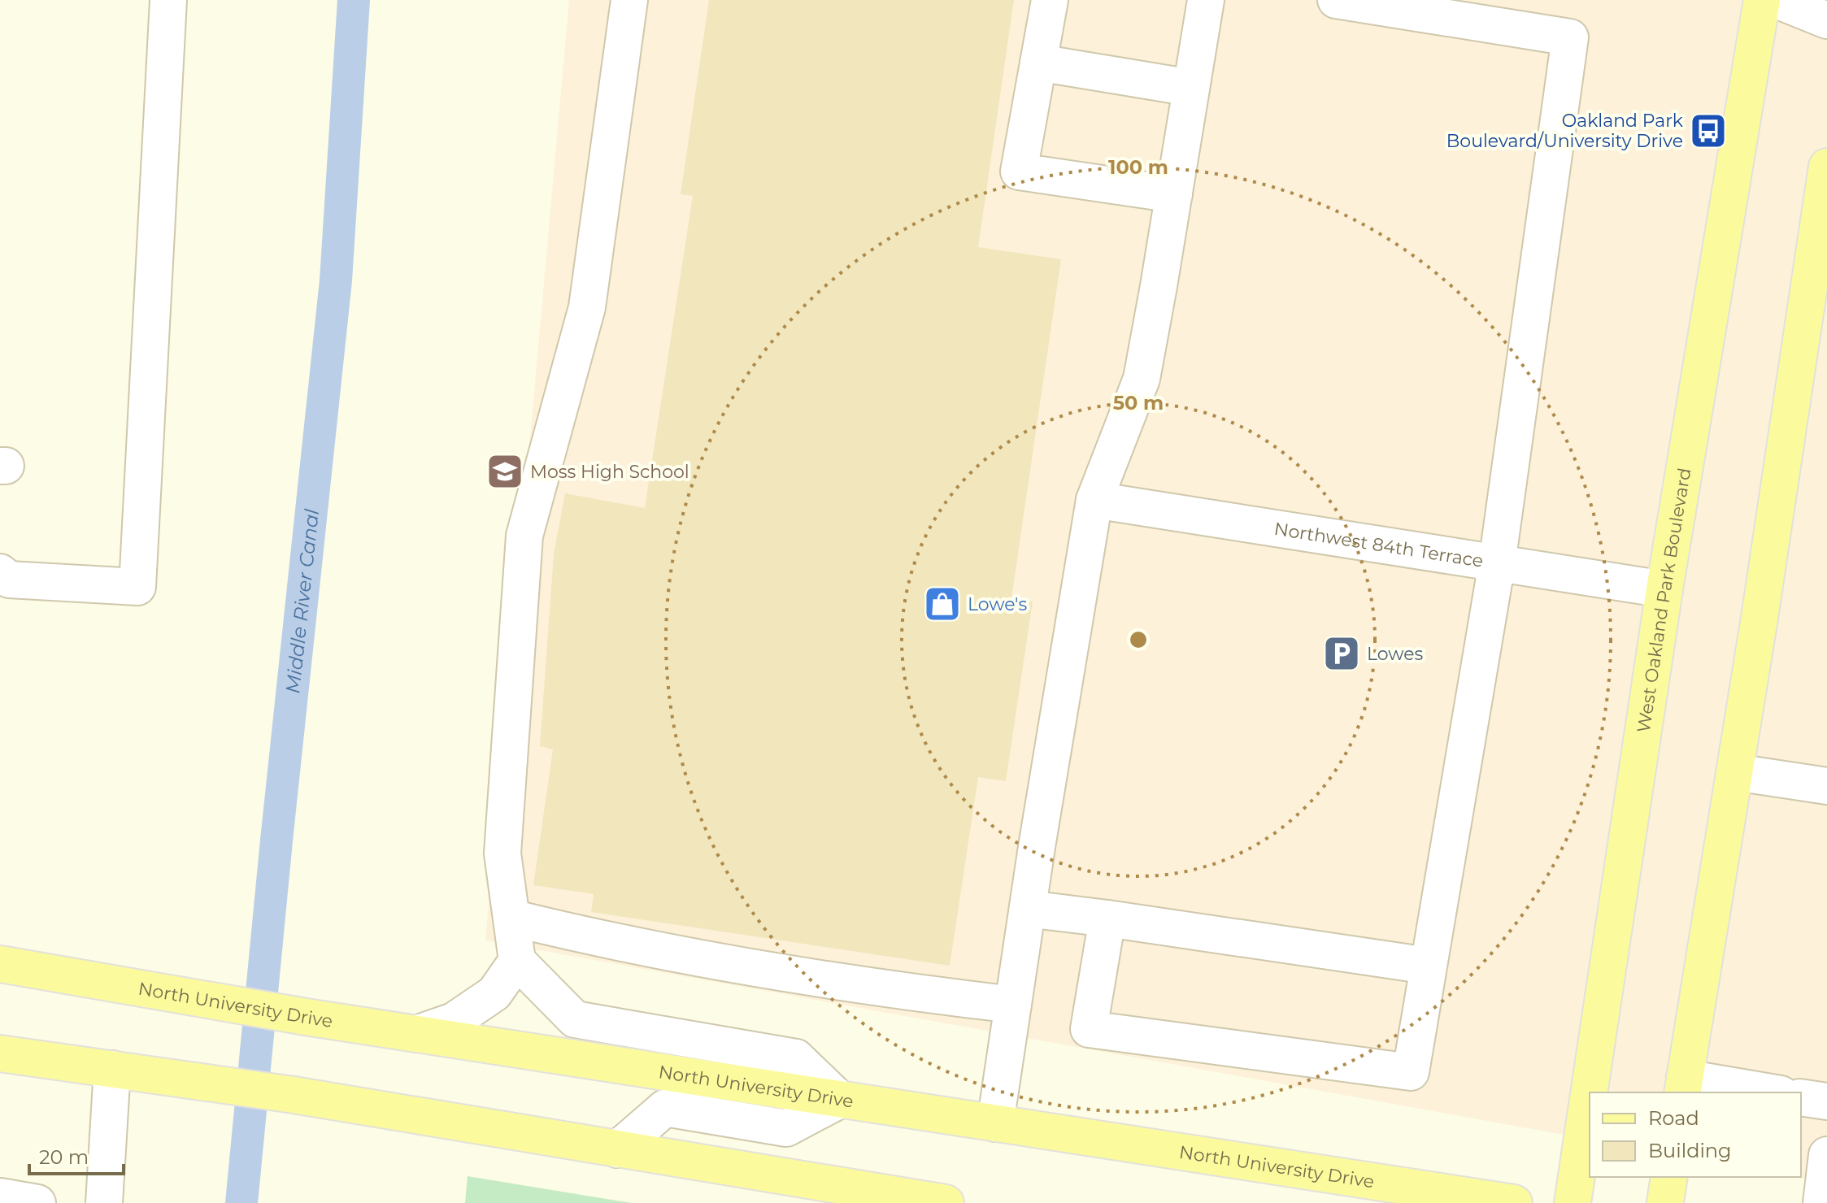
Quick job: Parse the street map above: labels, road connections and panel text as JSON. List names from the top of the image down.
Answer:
{
  "streets": {
    "main road": ["West Oakland Park Boulevard", "North University Drive"],
    "street": ["Northwest 84th Terrace"]
  },
  "crossings": [
    ["Northwest 84th Terrace", "West Oakland Park Boulevard"]
  ],
  "water": ["Middle River Canal"],
  "places": {
    "bus stop": ["Oakland Park Boulevard/University Drive"],
    "school or university": ["Moss High School"],
    "shop": ["Lowe's"],
    "parking": ["Lowes"]
  },
  "legend": ["Road", "Building"],
  "scale_bar": "20 m",
  "rings": ["100 m", "50 m"]
}
